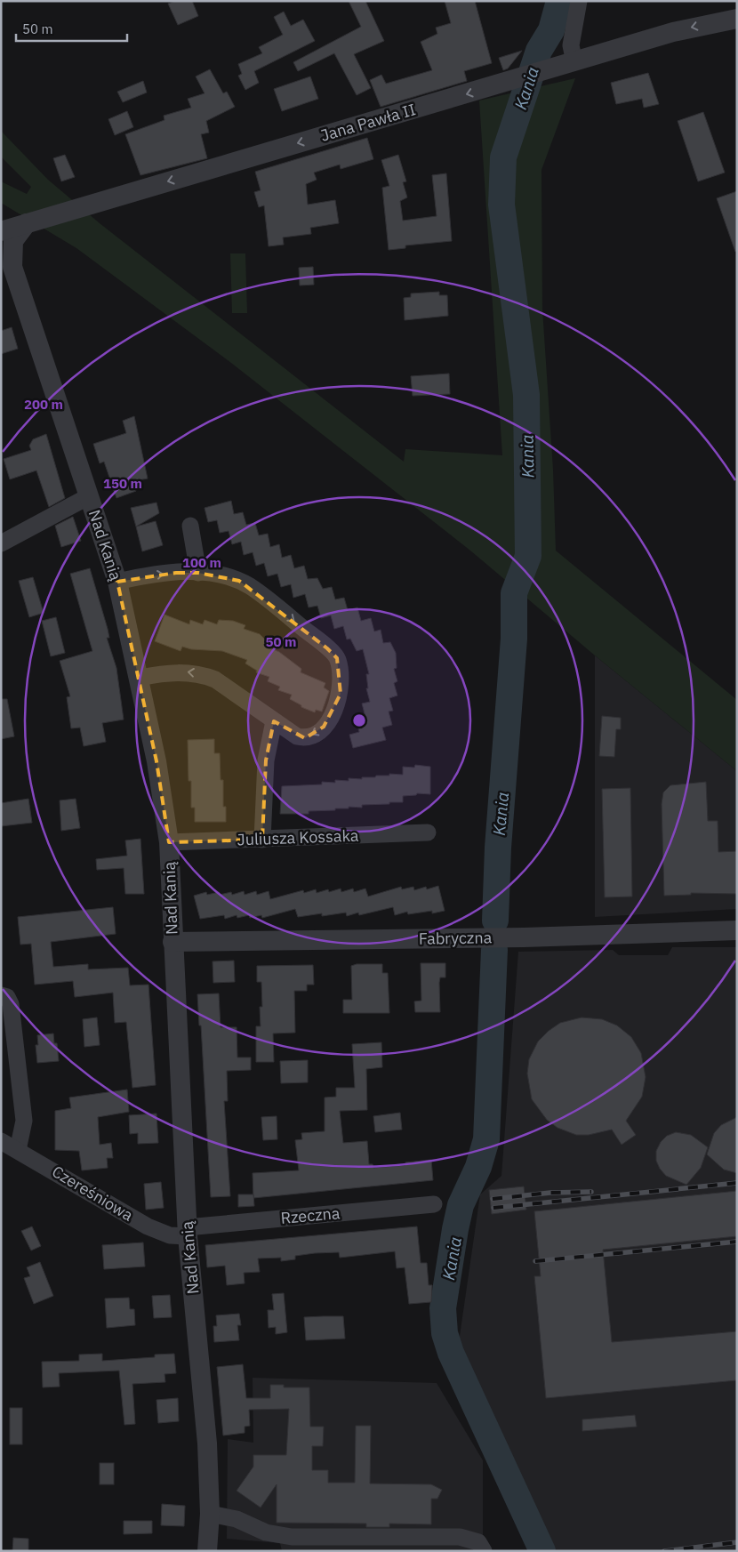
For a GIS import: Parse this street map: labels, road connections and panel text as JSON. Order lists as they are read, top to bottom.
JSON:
{
  "streets": {
    "street": [
      "Jana Pawła II",
      "Nad Kanią",
      "Juliusza Kossaka",
      "Fabryczna",
      "Czereśniowa",
      "Rzeczna"
    ]
  },
  "crossings": [
    ["Jana Pawła II", "Nad Kanią"],
    ["Nad Kanią", "Juliusza Kossaka"],
    ["Nad Kanią", "Fabryczna"],
    ["Nad Kanią", "Czereśniowa"],
    ["Nad Kanią", "Rzeczna"],
    ["Czereśniowa", "Rzeczna"]
  ],
  "one_way": ["Jana Pawła II"],
  "water": ["Kania"],
  "scale_bar": "50 m",
  "rings": [
    "200 m",
    "150 m",
    "100 m",
    "50 m"
  ]
}
